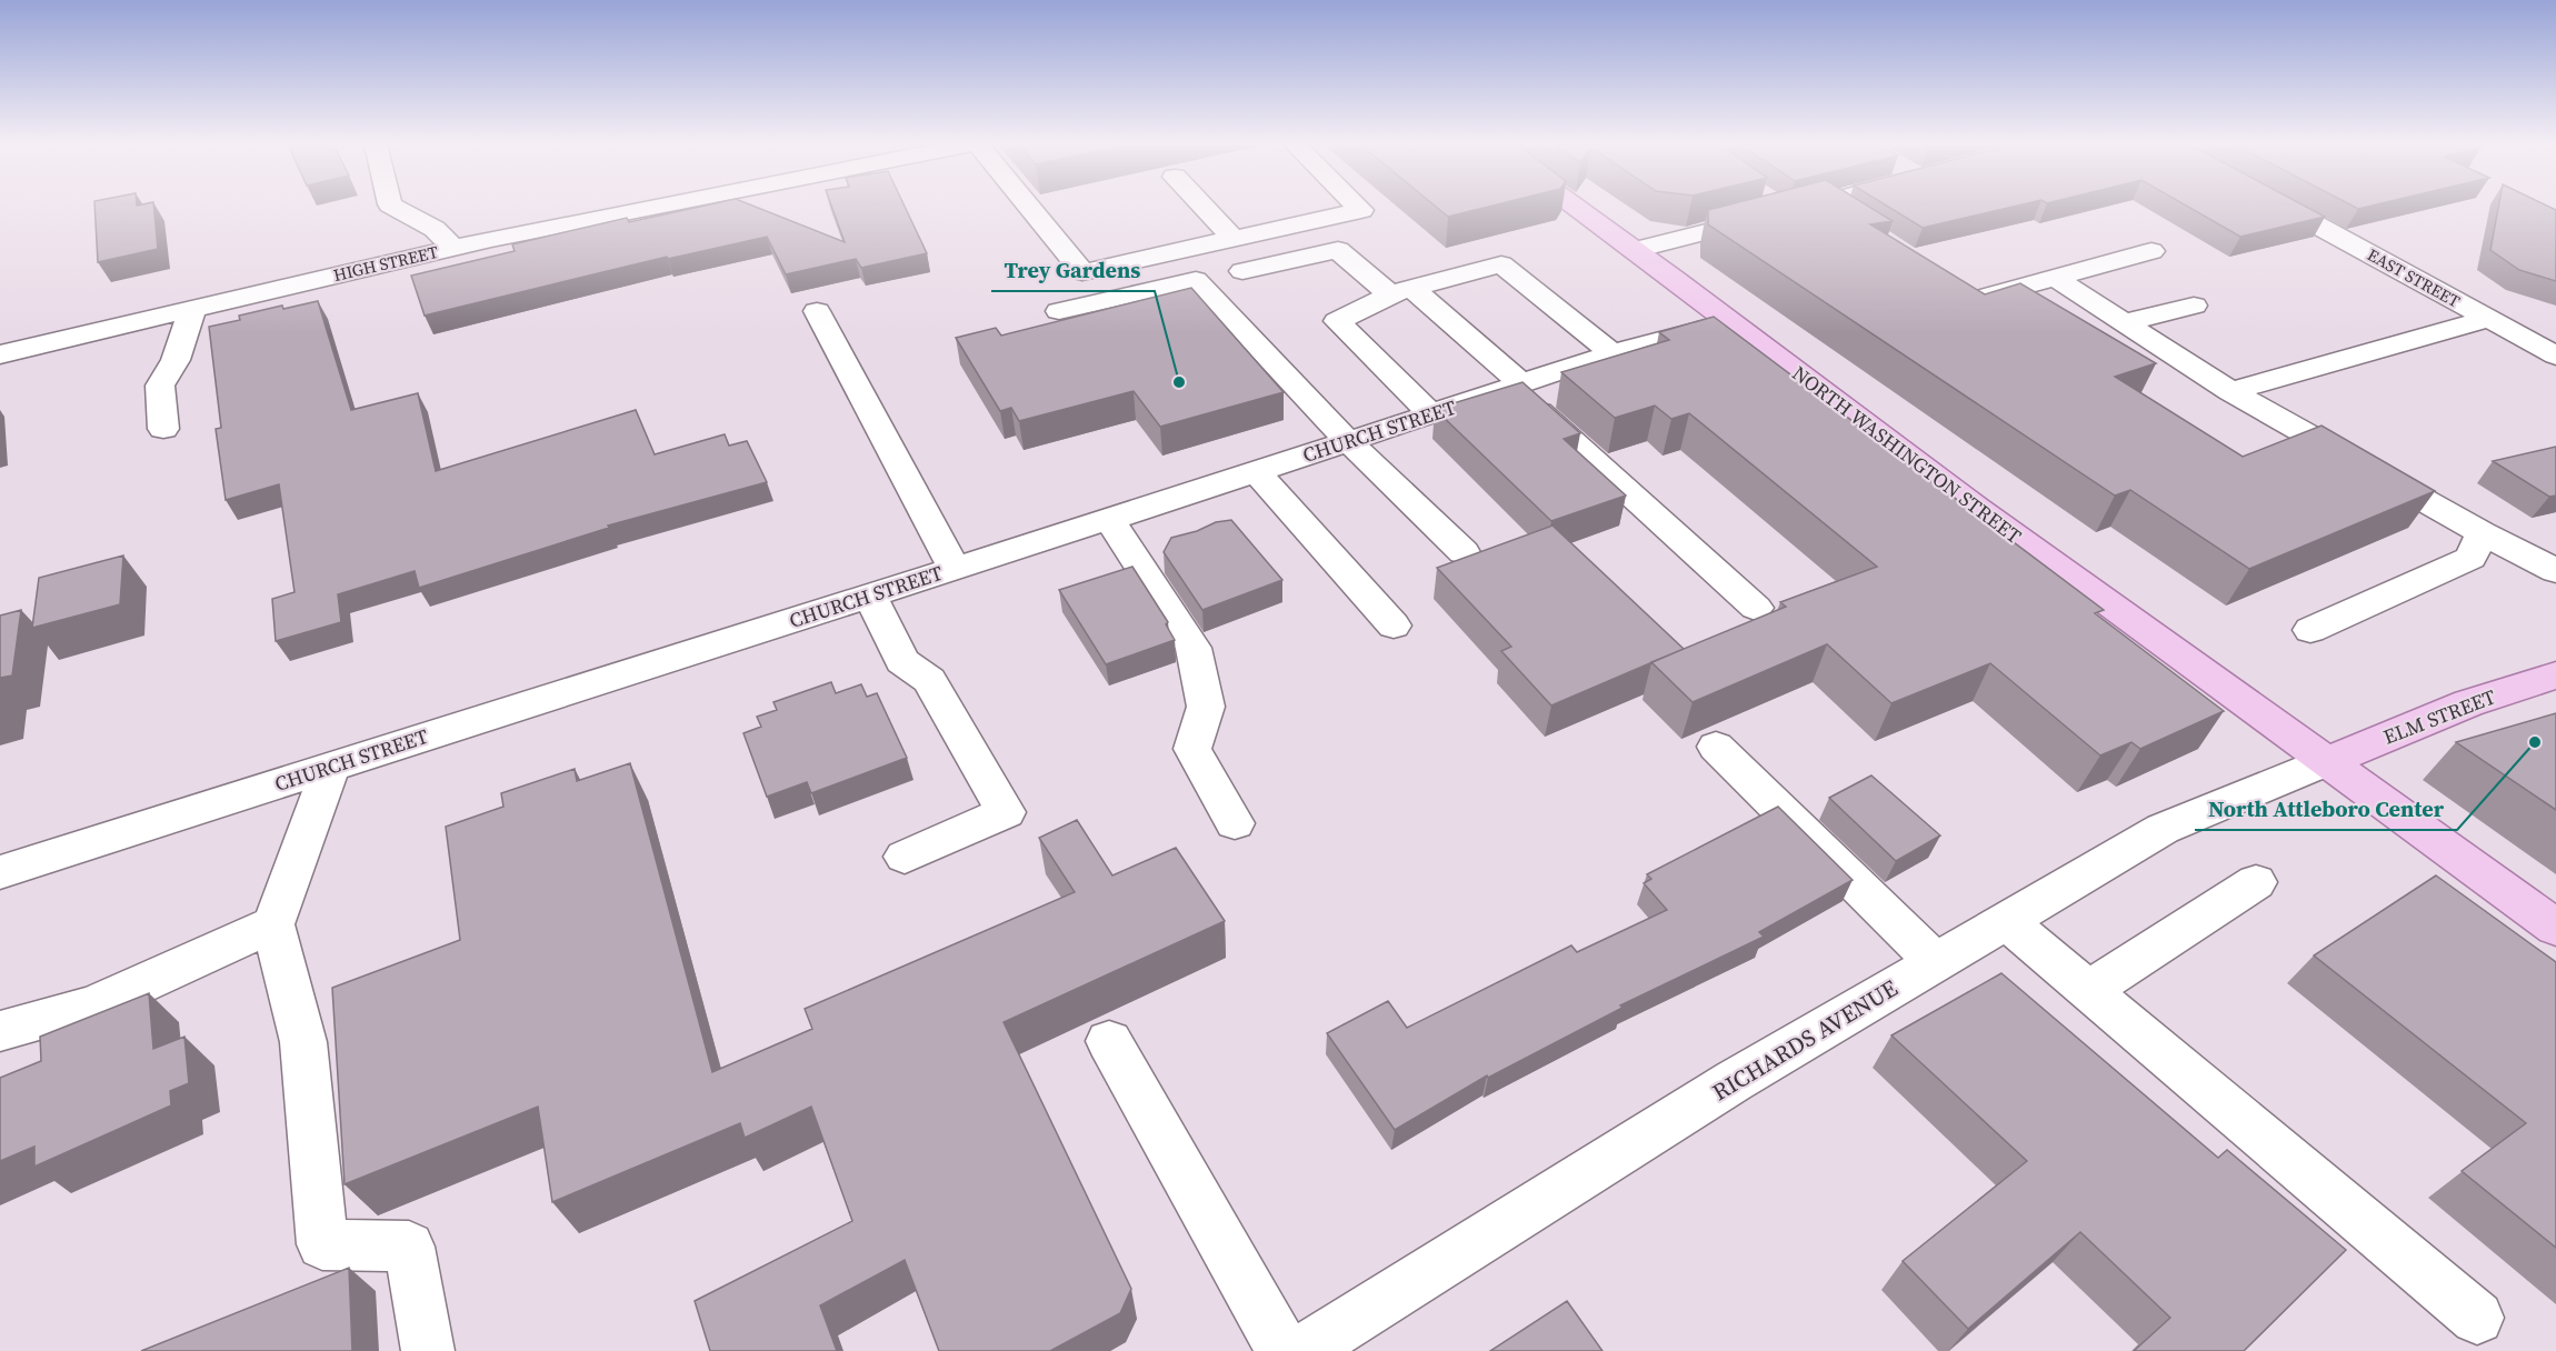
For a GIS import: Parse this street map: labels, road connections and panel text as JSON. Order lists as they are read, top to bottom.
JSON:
{
  "streets": {
    "main road": ["NORTH WASHINGTON STREET", "ELM STREET"],
    "street": [
      "HIGH STREET",
      "EAST STREET",
      "CHURCH STREET",
      "RICHARDS AVENUE"
    ]
  },
  "crossings": [
    ["CHURCH STREET", "NORTH WASHINGTON STREET"],
    ["NORTH WASHINGTON STREET", "ELM STREET"],
    ["NORTH WASHINGTON STREET", "RICHARDS AVENUE"],
    ["ELM STREET", "RICHARDS AVENUE"]
  ],
  "places": ["Trey Gardens", "North Attleboro Center"]
}
